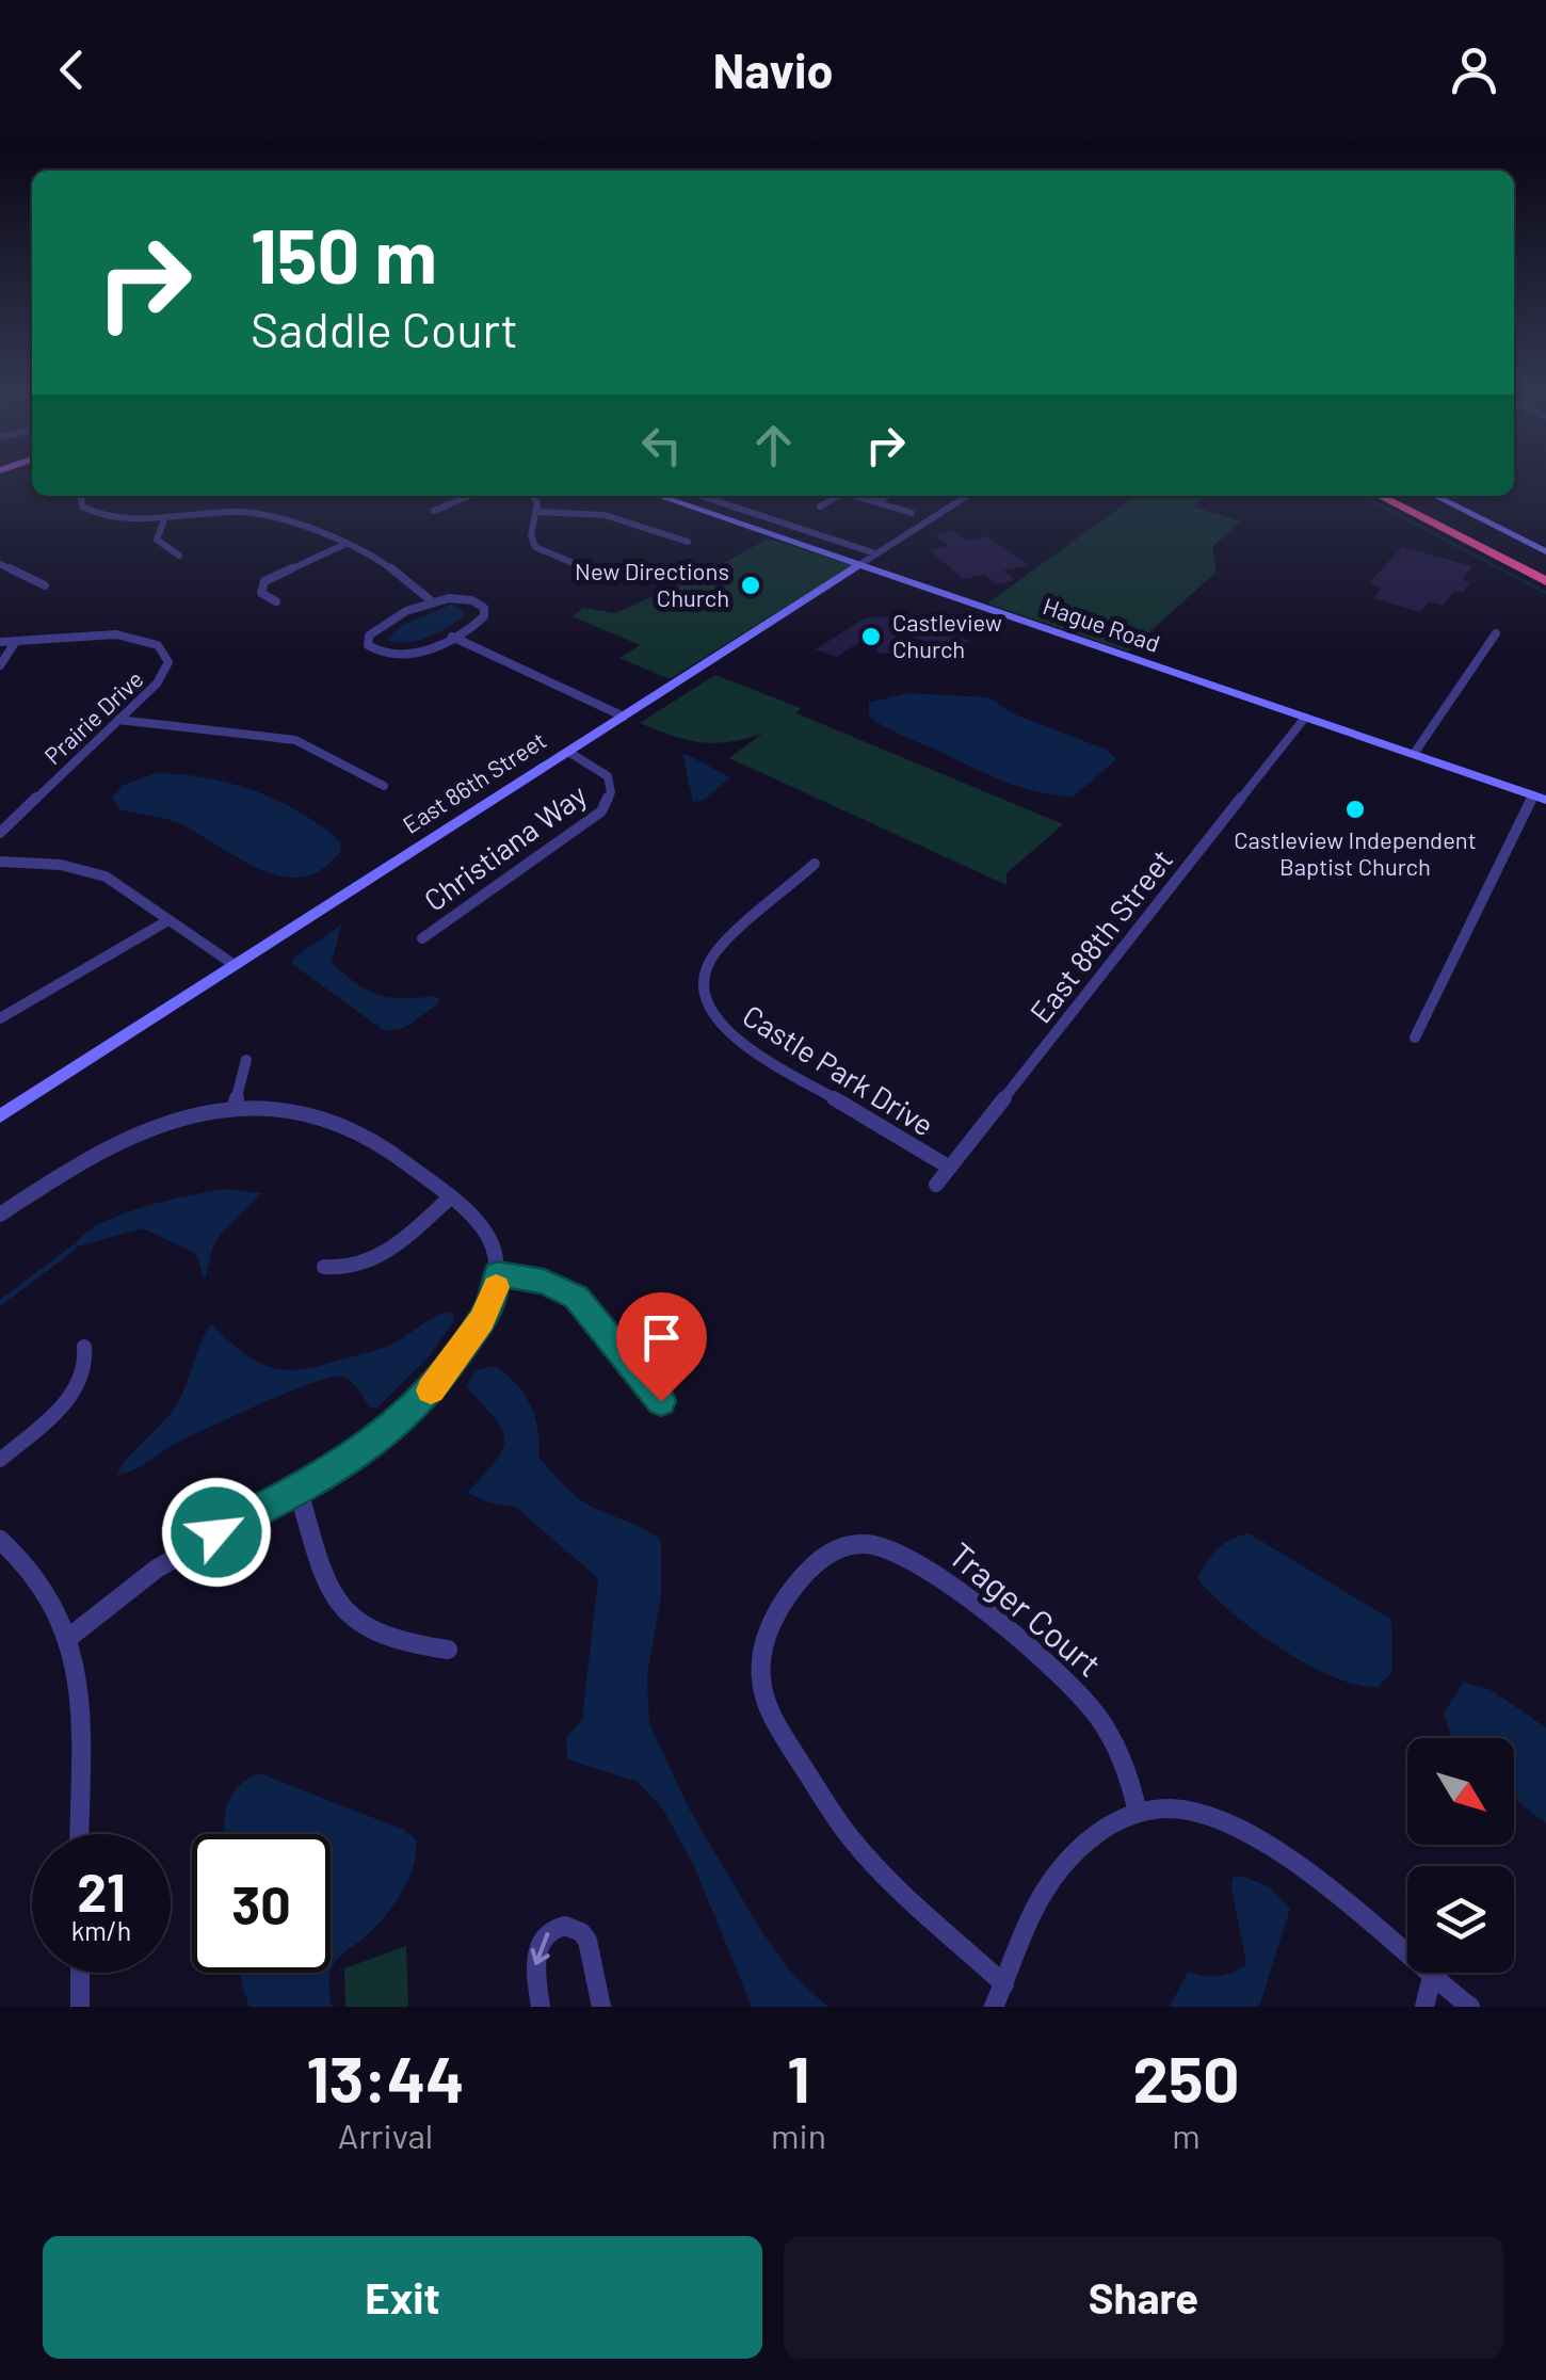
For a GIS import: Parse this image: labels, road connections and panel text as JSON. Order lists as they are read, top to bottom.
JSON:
{
  "streets": {
    "street": [
      "Hague Road",
      "Prairie Drive",
      "East 86th Street",
      "Christiana Way",
      "East 88th Street",
      "Castle Park Drive",
      "Trager Court"
    ]
  },
  "crossings": [
    ["Hague Road", "East 86th Street"],
    ["Hague Road", "East 88th Street"],
    ["East 86th Street", "Christiana Way"],
    ["East 88th Street", "Castle Park Drive"]
  ],
  "places": ["New Directions Church", "Castleview Church", "Castleview Independent Baptist Church"],
  "north": "bottom right",
  "page": {
    "header": "Navio",
    "turn": ["150 m", "Saddle Court"],
    "speed": "21 km/h",
    "limit": "30",
    "eta": [
      "13:44",
      "Arrival",
      "1",
      "min",
      "250",
      "m"
    ],
    "buttons": ["Exit", "Share"]
  }
}
